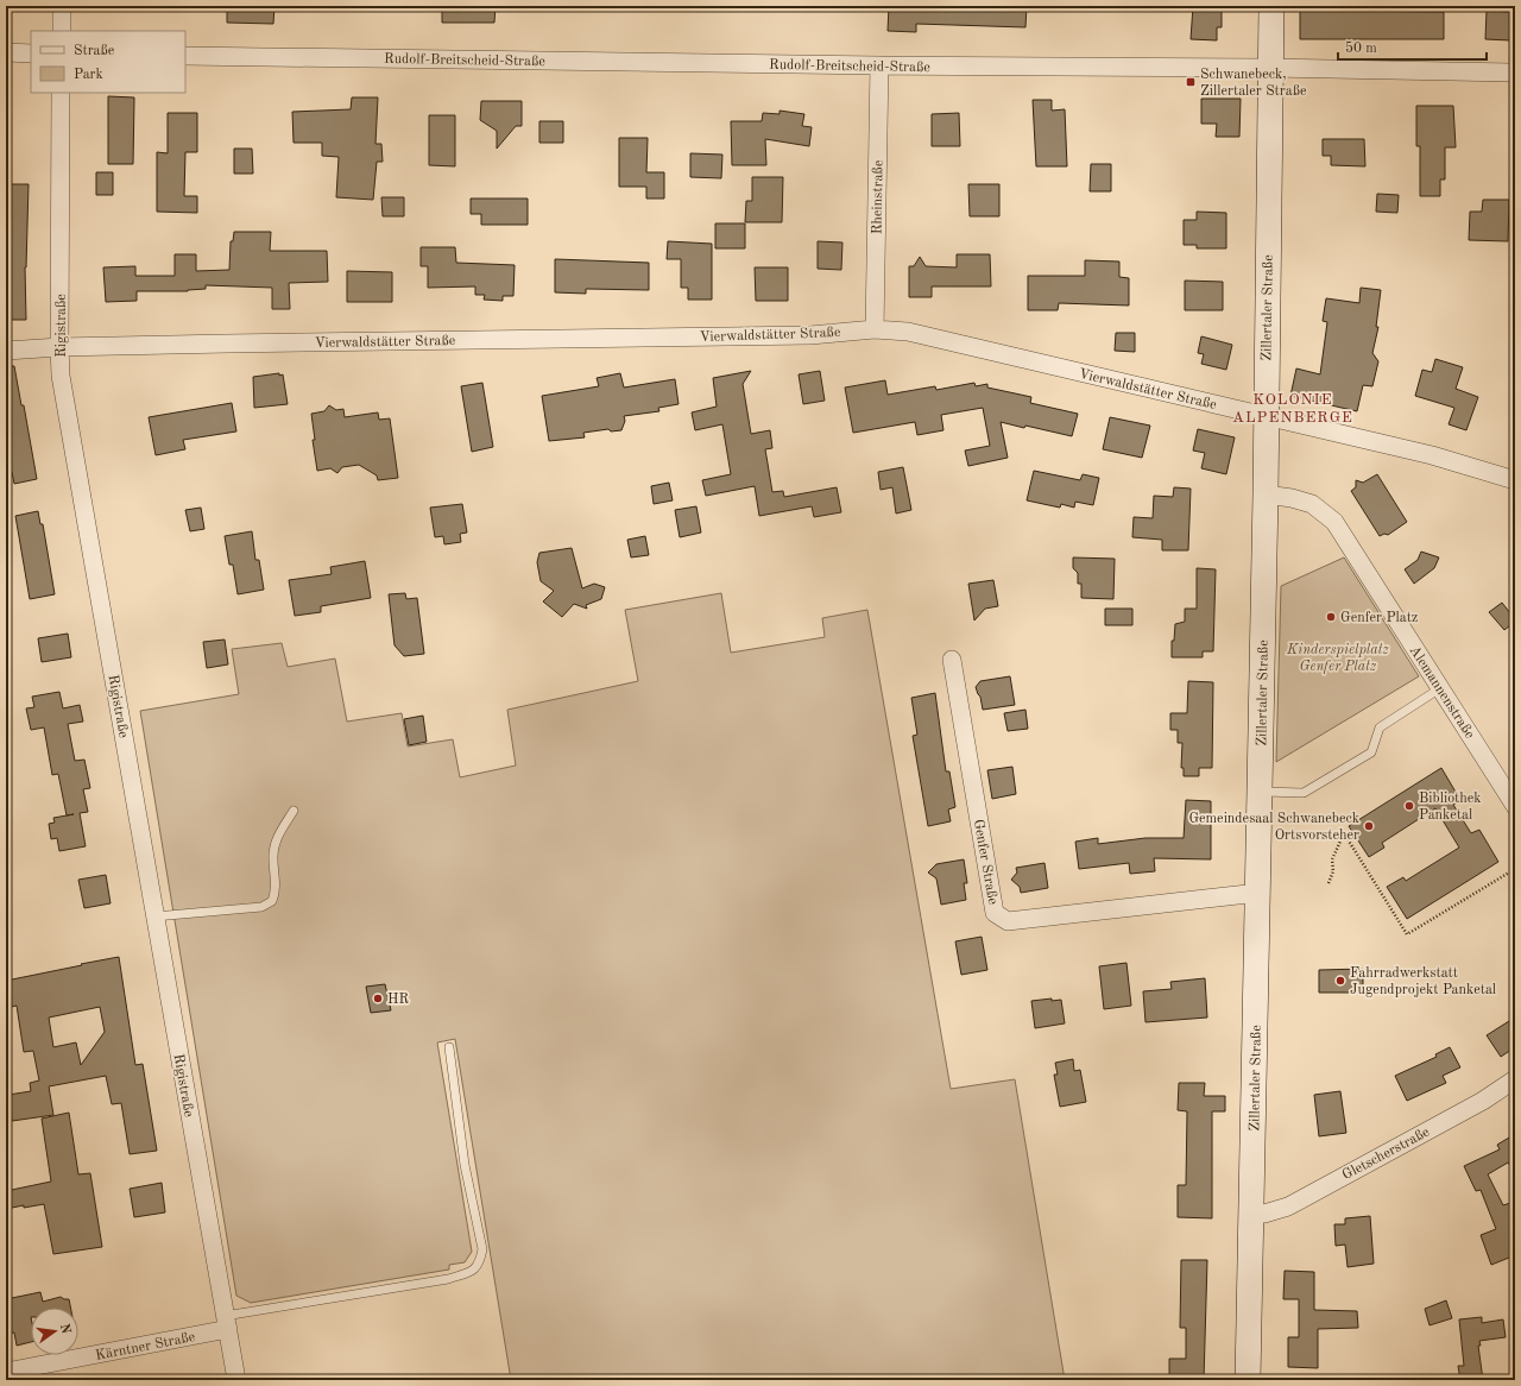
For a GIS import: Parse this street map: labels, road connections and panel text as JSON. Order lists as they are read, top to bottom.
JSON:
{
  "streets": {
    "street": [
      "Rudolf-Breitscheid-Straße",
      "Rheinstraße",
      "Zillertaler Straße",
      "Rigistraße",
      "Vierwaldstätter Straße",
      "Alemannenstraße",
      "Genfer Straße",
      "Gletscherstraße",
      "Kärntner Straße"
    ]
  },
  "crossings": [
    ["Rudolf-Breitscheid-Straße", "Rheinstraße"],
    ["Rudolf-Breitscheid-Straße", "Zillertaler Straße"],
    ["Rheinstraße", "Vierwaldstätter Straße"],
    ["Zillertaler Straße", "Vierwaldstätter Straße"],
    ["Zillertaler Straße", "Alemannenstraße"],
    ["Zillertaler Straße", "Genfer Straße"],
    ["Zillertaler Straße", "Gletscherstraße"],
    ["Rigistraße", "Vierwaldstätter Straße"],
    ["Rigistraße", "Kärntner Straße"]
  ],
  "districts": ["KOLONIE ALPENBERGE"],
  "parks": ["Kinderspielplatz Genfer Platz"],
  "places": {
    "transit": ["Schwanebeck, Zillertaler Straße"],
    "other": [
      "Genfer Platz",
      "Bibliothek Panketal",
      "Gemeindesaal Schwanebeck Ortsvorsteher",
      "Fahrradwerkstatt Jugendprojekt Panketal",
      "HR"
    ]
  },
  "legend": ["Straße", "Park"],
  "scale_bar": "50 m",
  "north": "right"
}
